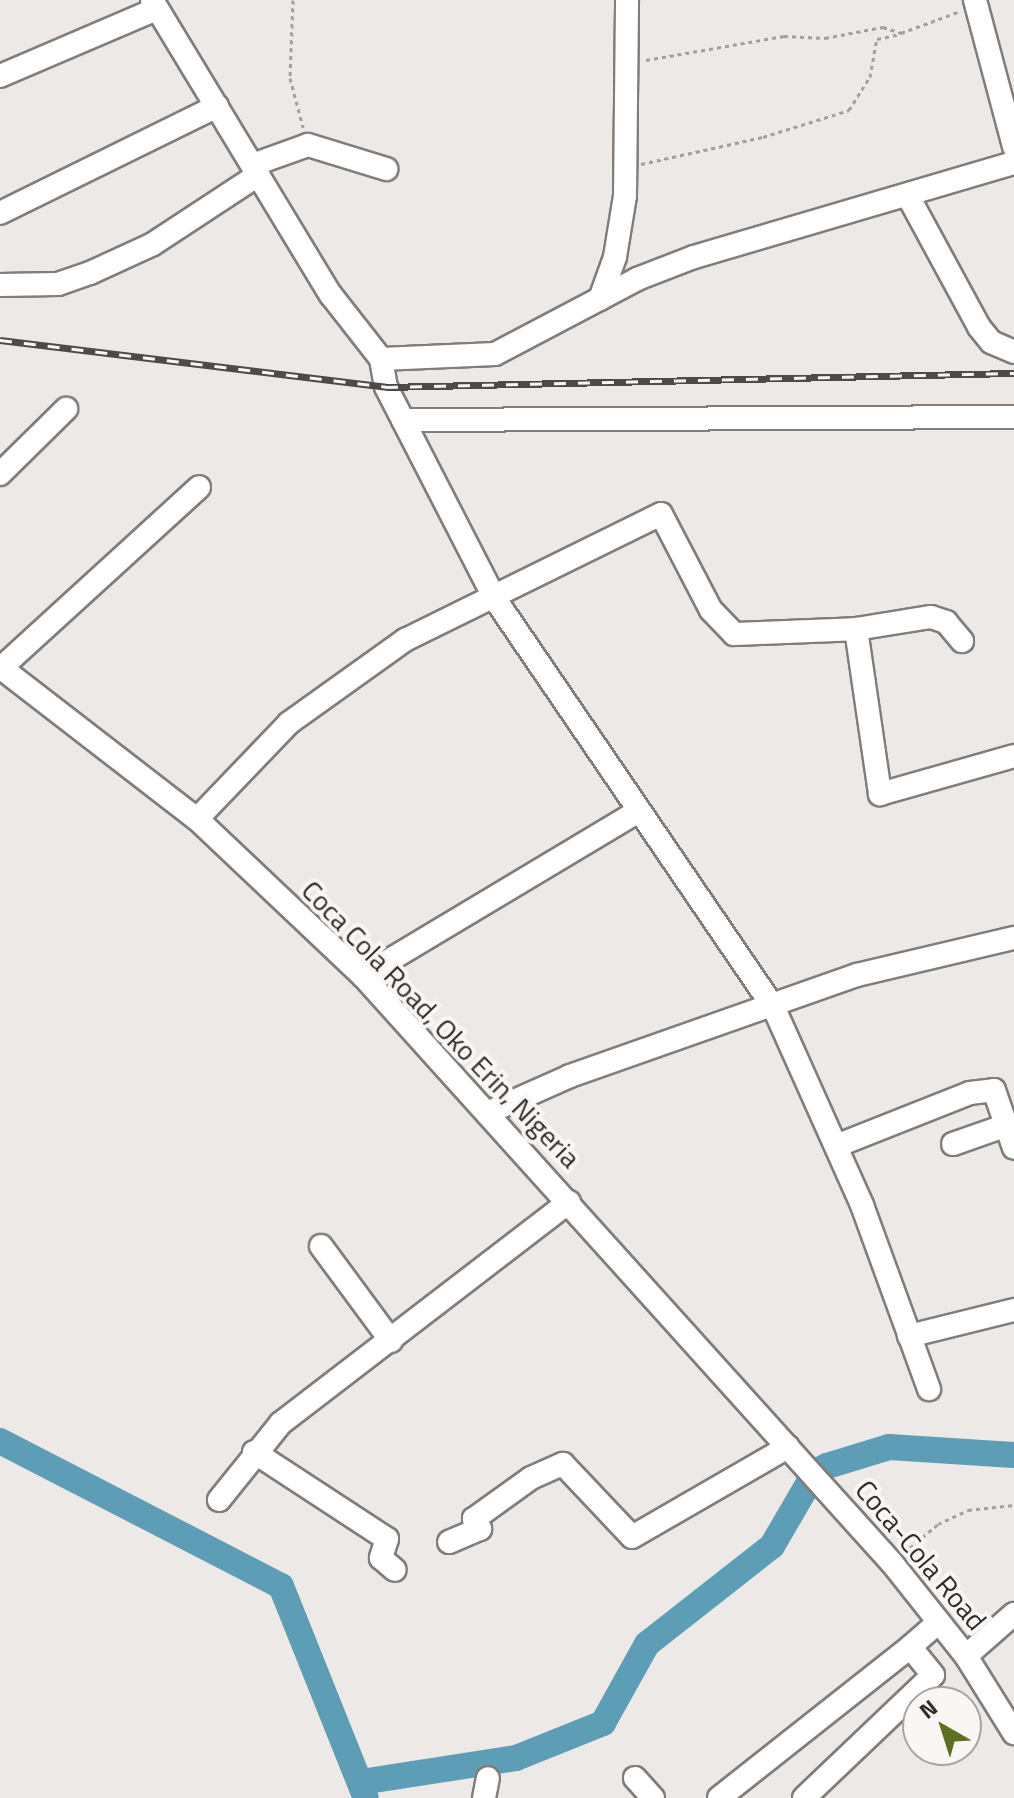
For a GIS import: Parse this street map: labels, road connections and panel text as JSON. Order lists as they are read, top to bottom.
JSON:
{
  "streets": {
    "street": ["Coca Cola Road, Oko Erin, Nigeria", "Coca-Cola Road"]
  },
  "crossings": [
    ["Coca Cola Road, Oko Erin, Nigeria", "Coca-Cola Road"]
  ],
  "north": "top left"
}
